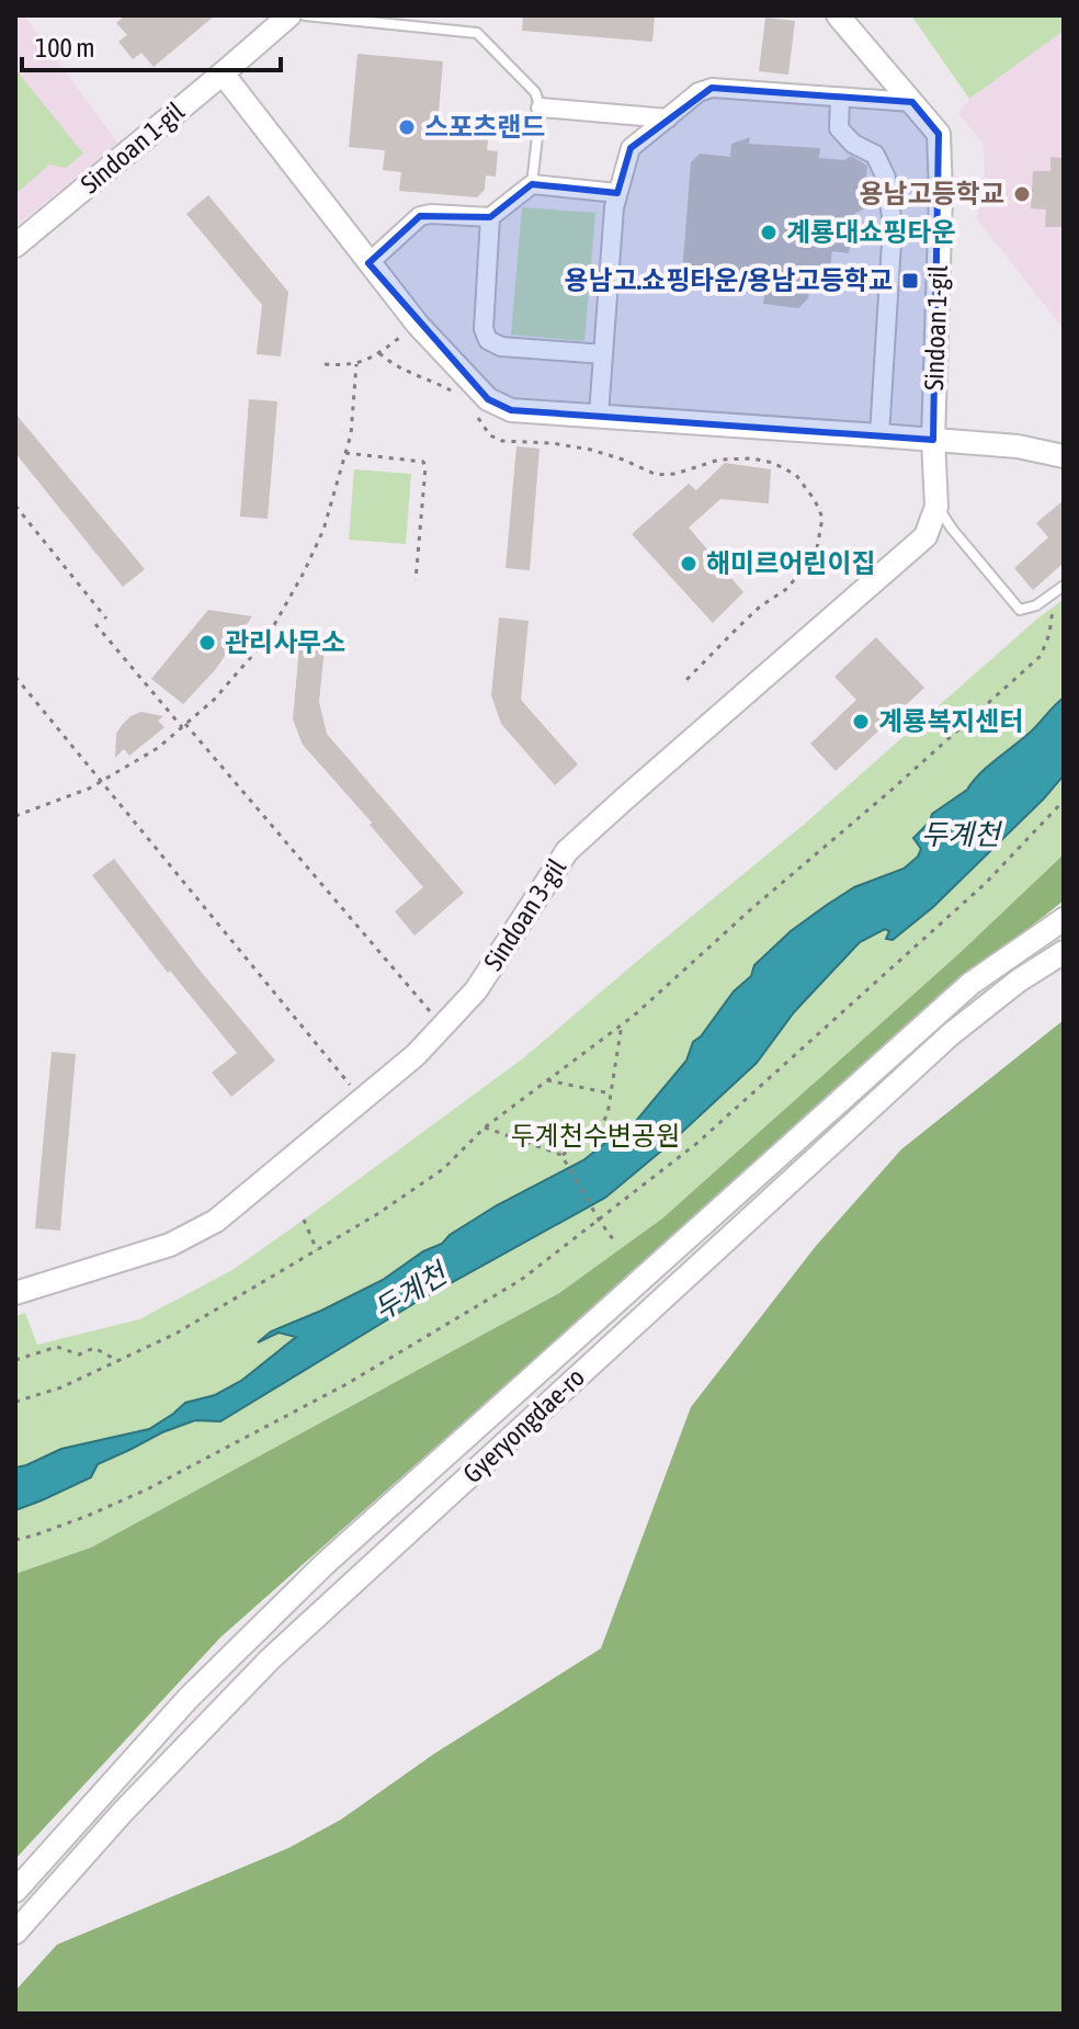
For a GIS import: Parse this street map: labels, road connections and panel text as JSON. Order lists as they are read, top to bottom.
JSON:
{
  "streets": {
    "street": ["Sindoan 1-gil", "Sindoan 3-gil", "Gyeryongdae-ro"]
  },
  "water": ["두계천"],
  "parks": ["두계천수변공원"],
  "places": {
    "other": [
      "스포츠랜드",
      "용남고등학교",
      "계룡대쇼핑타운",
      "해미르어린이집",
      "관리사무소",
      "계룡복지센터"
    ],
    "transit": ["용남고.쇼핑타운/용남고등학교"]
  },
  "scale_bar": "100 m"
}
